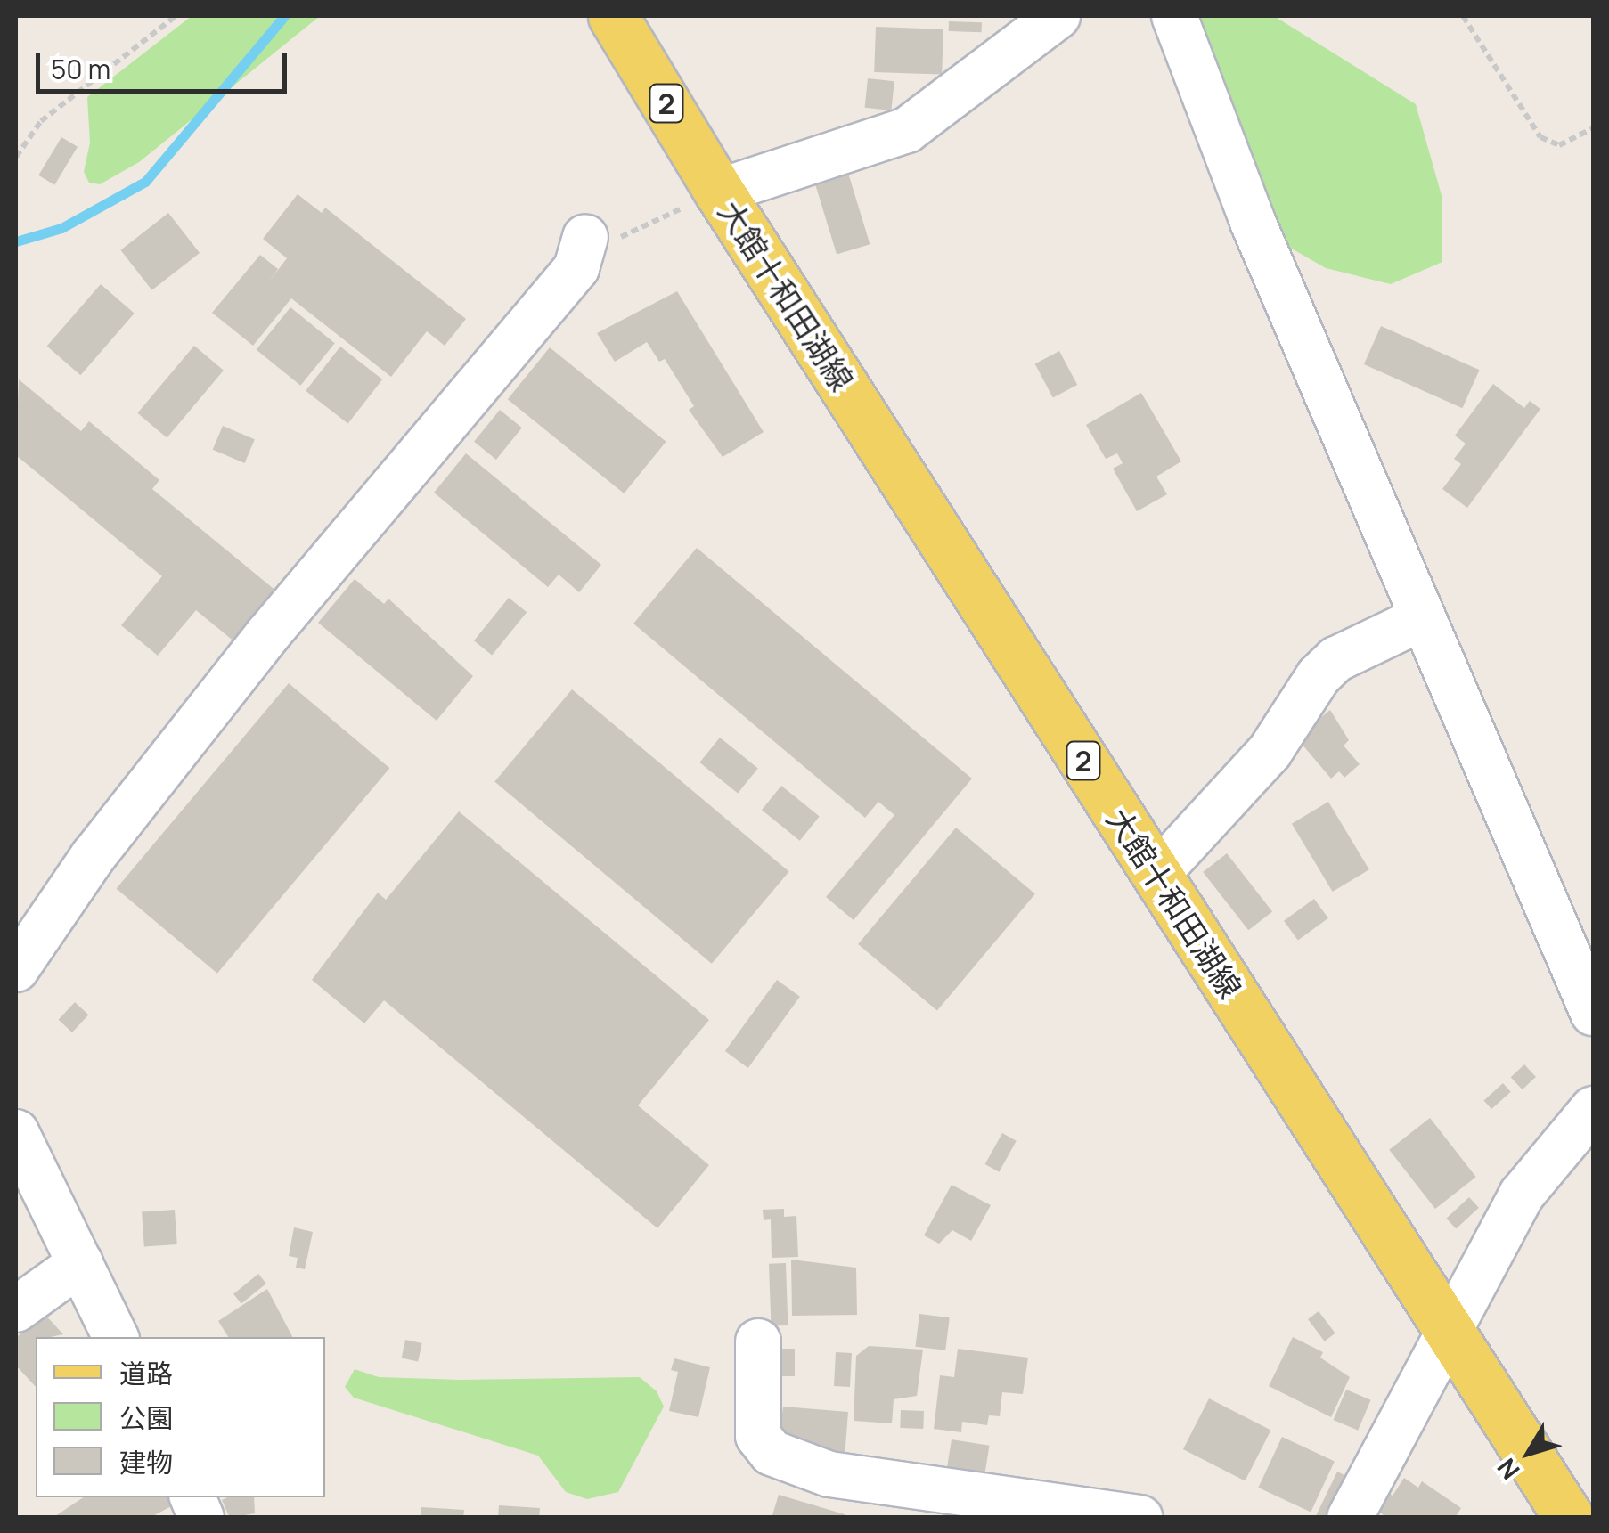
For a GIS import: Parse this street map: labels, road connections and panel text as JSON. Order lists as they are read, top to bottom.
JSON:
{
  "streets": {
    "main road": ["2", "大館十和田湖線"]
  },
  "legend": ["道路", "公園", "建物"],
  "scale_bar": "50 m",
  "north": "bottom left"
}
